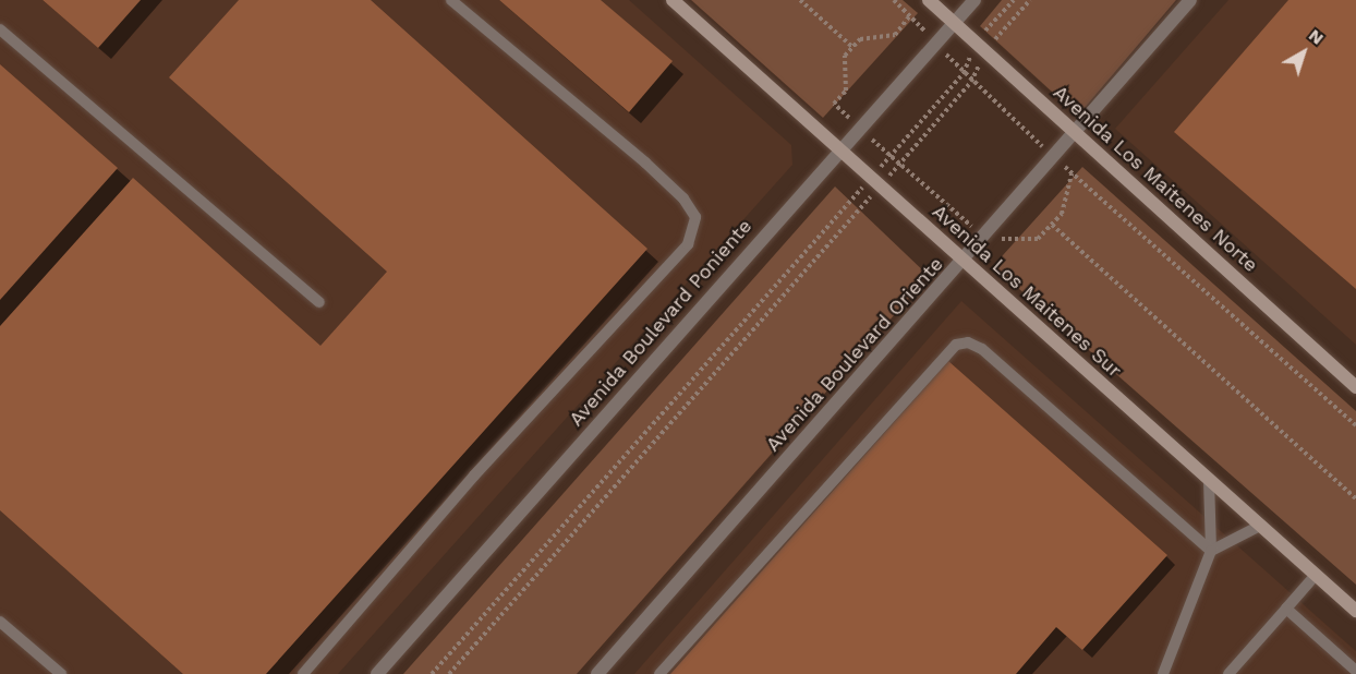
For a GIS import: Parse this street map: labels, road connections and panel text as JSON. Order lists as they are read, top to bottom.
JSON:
{
  "streets": {
    "street": [
      "Avenida Los Maitenes Norte",
      "Avenida Los Maitenes Sur",
      "Avenida Boulevard Poniente",
      "Avenida Boulevard Oriente"
    ]
  },
  "crossings": [
    ["Avenida Los Maitenes Norte", "Avenida Boulevard Poniente"],
    ["Avenida Los Maitenes Norte", "Avenida Boulevard Oriente"],
    ["Avenida Los Maitenes Sur", "Avenida Boulevard Poniente"],
    ["Avenida Los Maitenes Sur", "Avenida Boulevard Oriente"]
  ],
  "north": "top right"
}
